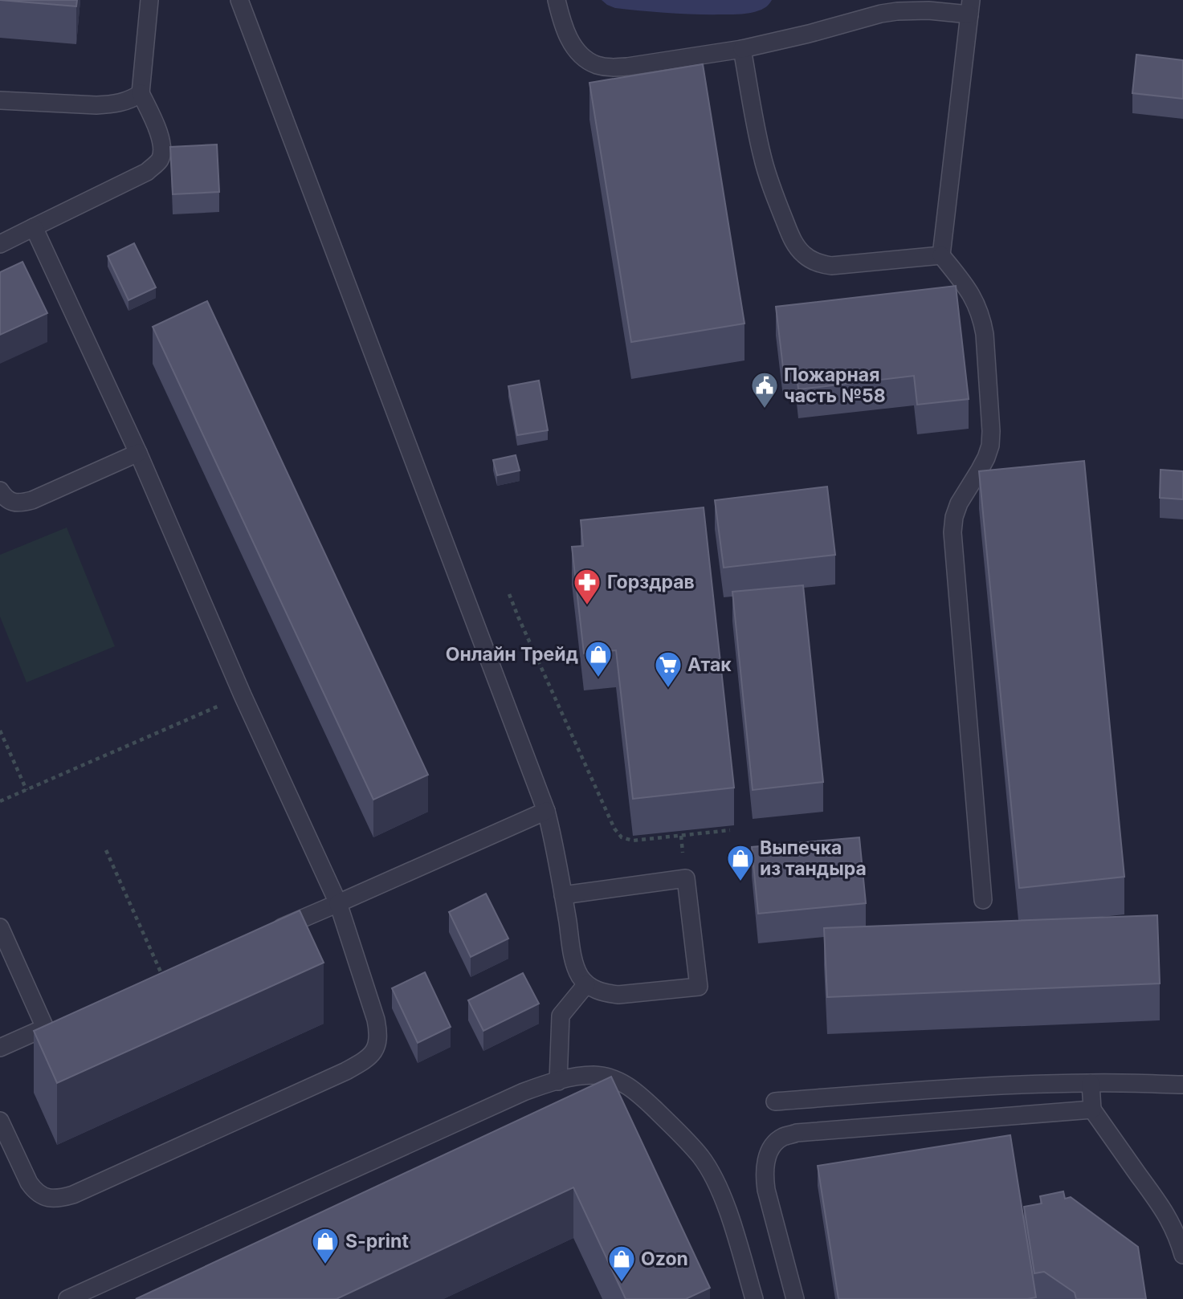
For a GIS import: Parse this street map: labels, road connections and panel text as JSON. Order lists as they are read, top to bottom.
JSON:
{
  "places": {
    "public building": ["Пожарная часть №58"],
    "pharmacy": ["Горздрав"],
    "shop": [
      "Онлайн Трейд",
      "Выпечка из тандыра",
      "S-print",
      "Ozon"
    ],
    "supermarket": ["Атак"]
  }
}
